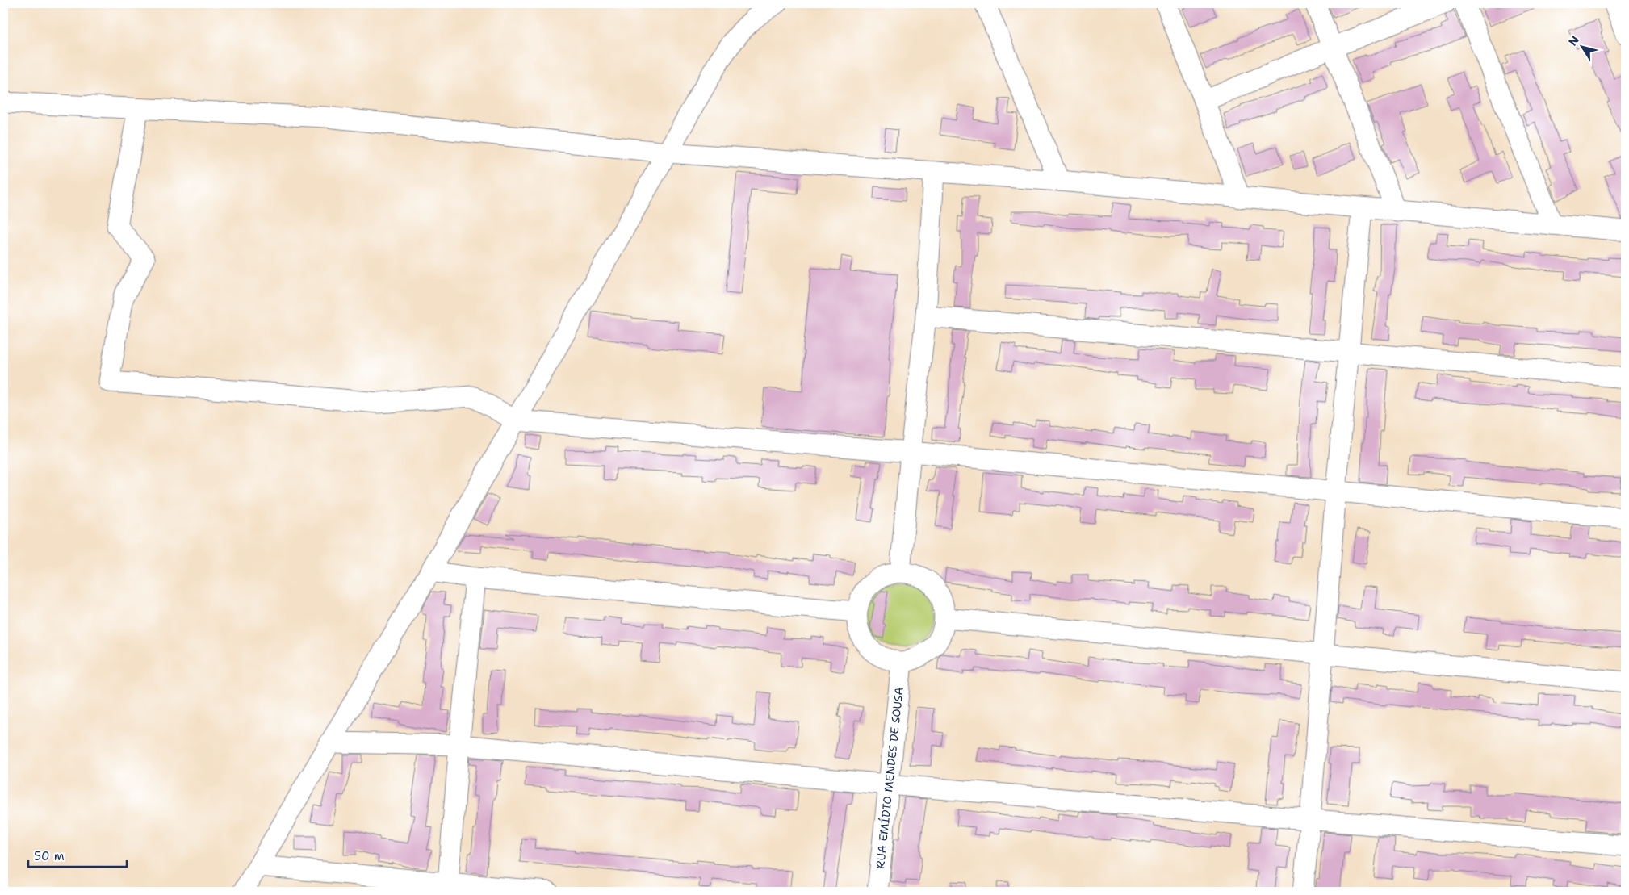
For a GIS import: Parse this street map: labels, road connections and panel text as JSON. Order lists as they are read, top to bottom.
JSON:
{
  "streets": {
    "street": ["RUA EMÍDIO MENDES DE SOUSA"]
  },
  "scale_bar": "50 m",
  "north": "top left"
}
